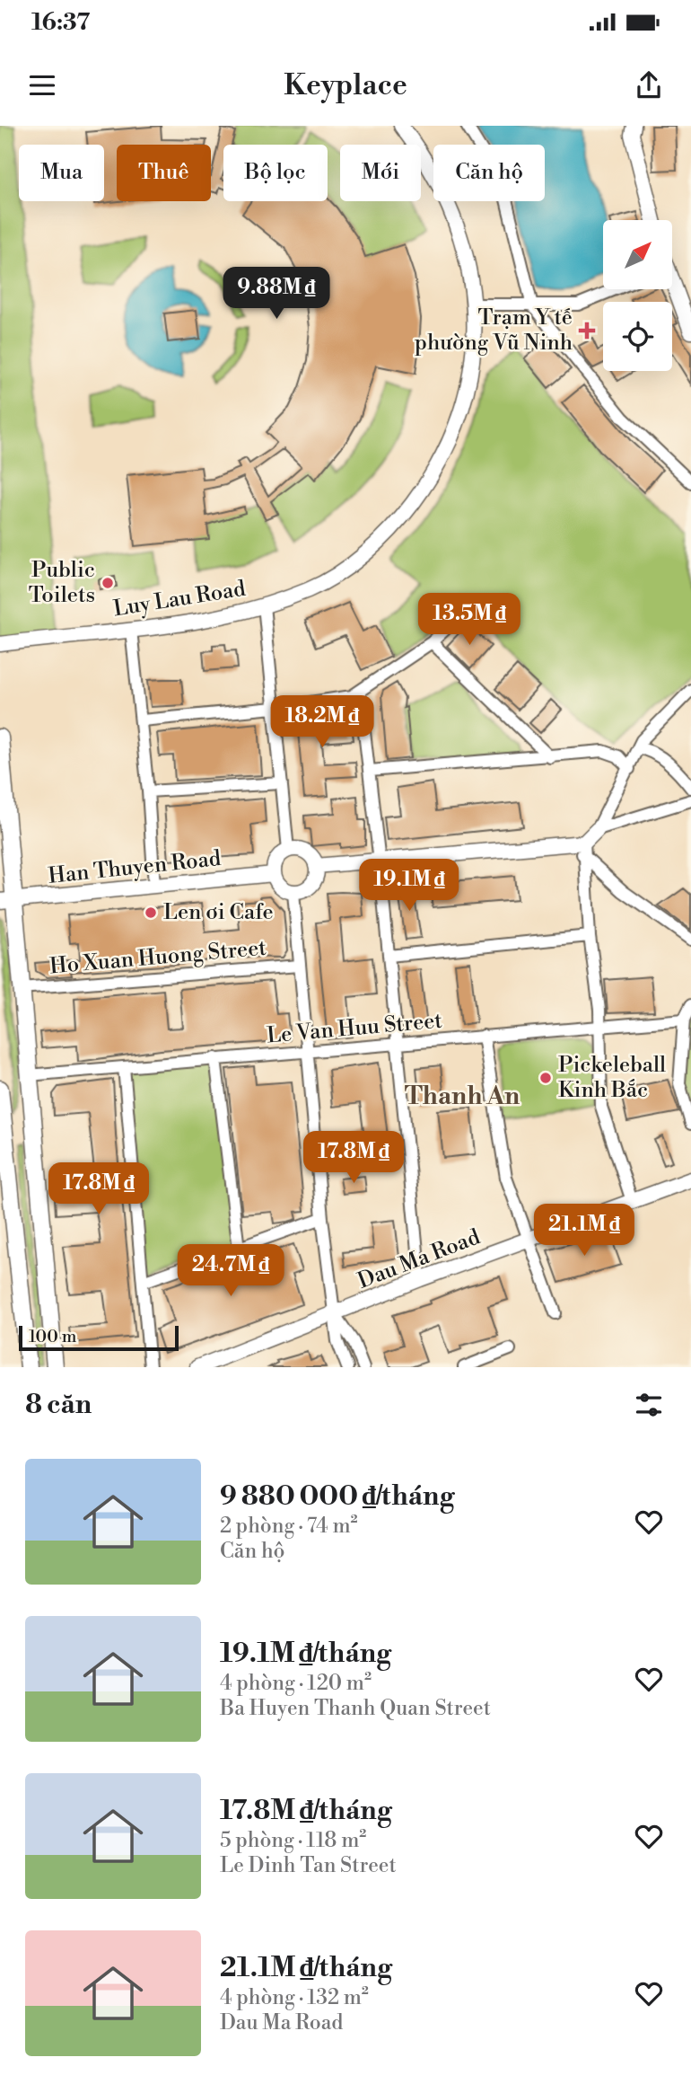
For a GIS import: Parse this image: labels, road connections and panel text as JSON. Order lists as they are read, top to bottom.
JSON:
{
  "streets": {
    "street": [
      "Luy Lau Road",
      "Han Thuyen Road",
      "Ho Xuan Huong Street",
      "Le Van Huu Street",
      "Dau Ma Road"
    ]
  },
  "districts": ["Thanh An"],
  "places": {
    "health": ["Trạm Y tế phường Vũ Ninh"],
    "other": ["Public Toilets", "Len ơi Cafe", "Pickeleball Kinh Bắc"]
  },
  "scale_bar": "100 m",
  "north": "top right",
  "page": {
    "status": "16:37",
    "header": "Keyplace",
    "chip": [
      "Mua",
      "Thuê",
      "Bộ lọc",
      "Mới",
      "Căn hộ"
    ],
    "price": [
      "9.88M ₫",
      "13.5M ₫",
      "18.2M ₫",
      "19.1M ₫",
      "17.8M ₫",
      "17.8M ₫",
      "21.1M ₫",
      "24.7M ₫"
    ],
    "scale": "100 m",
    "heading": "8 căn",
    "list": [
      {
        "name": "9 880 000 ₫/tháng",
        "note": "2 phòng · 74 m² · Căn hộ"
      },
      {
        "name": "19.1M ₫/tháng",
        "note": "4 phòng · 120 m² · Ba Huyen Thanh Quan Street"
      },
      {
        "name": "17.8M ₫/tháng",
        "note": "5 phòng · 118 m² · Le Dinh Tan Street"
      },
      {
        "name": "21.1M ₫/tháng",
        "note": "4 phòng · 132 m² · Dau Ma Road"
      }
    ]
  }
}
